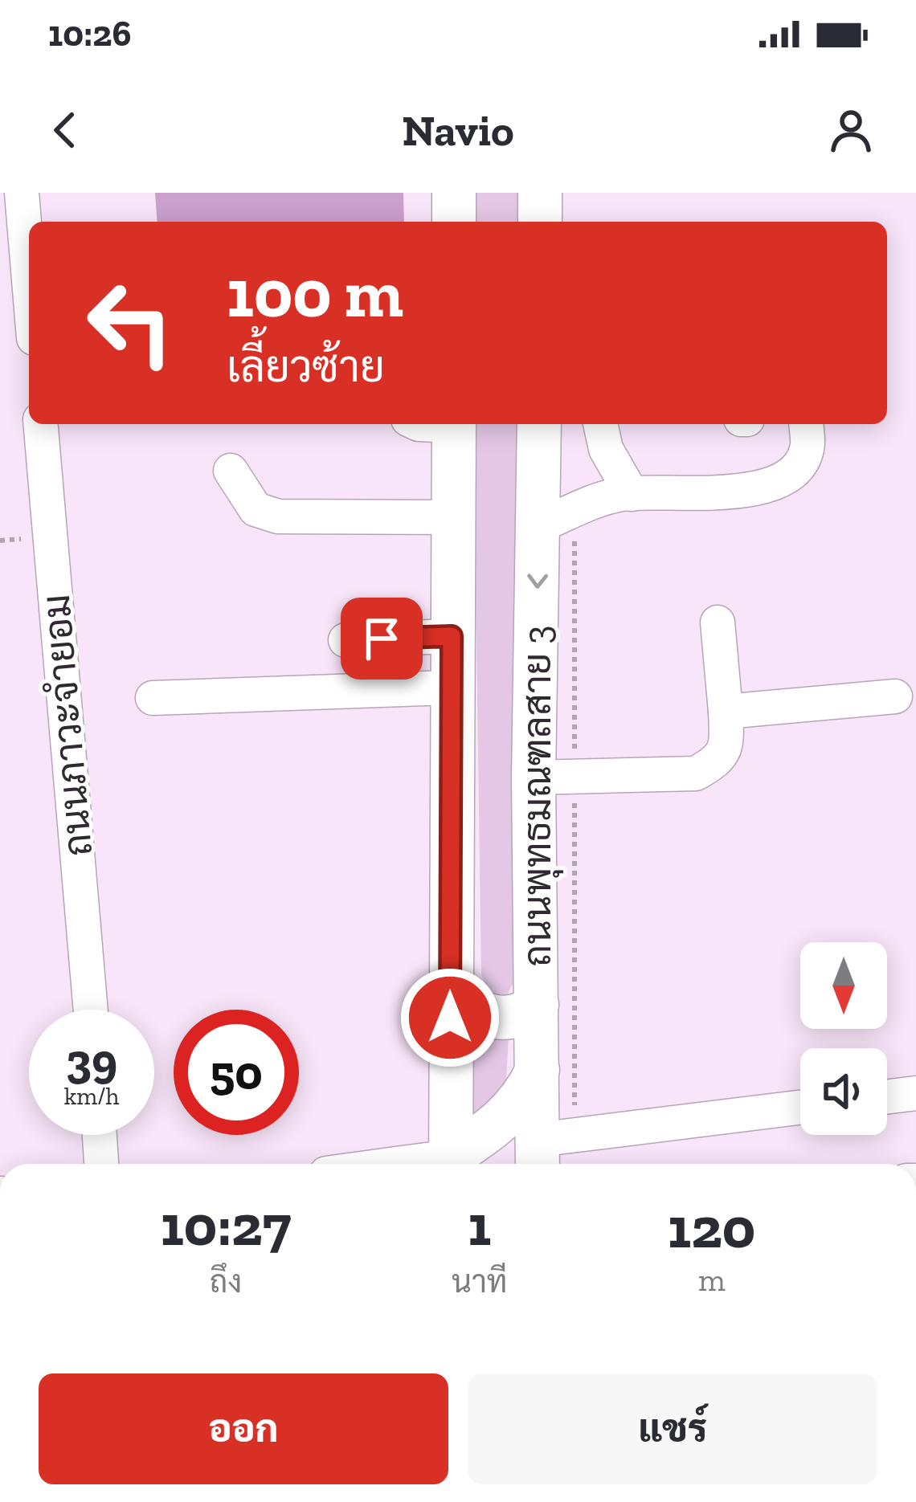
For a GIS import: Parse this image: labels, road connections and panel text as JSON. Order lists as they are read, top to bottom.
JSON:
{
  "streets": {
    "main road": ["ถนนพุทธมณฑลสาย 3"],
    "street": ["ถนนภาวะจำยอม"]
  },
  "north": "bottom",
  "page": {
    "status": "10:26",
    "header": "Navio",
    "turn": ["100 m", "เลี้ยวซ้าย"],
    "speed": "39 km/h",
    "limit": "50",
    "eta": [
      "10:27",
      "ถึง",
      "1",
      "นาที",
      "120",
      "m"
    ],
    "buttons": ["ออก", "แชร์"]
  }
}
